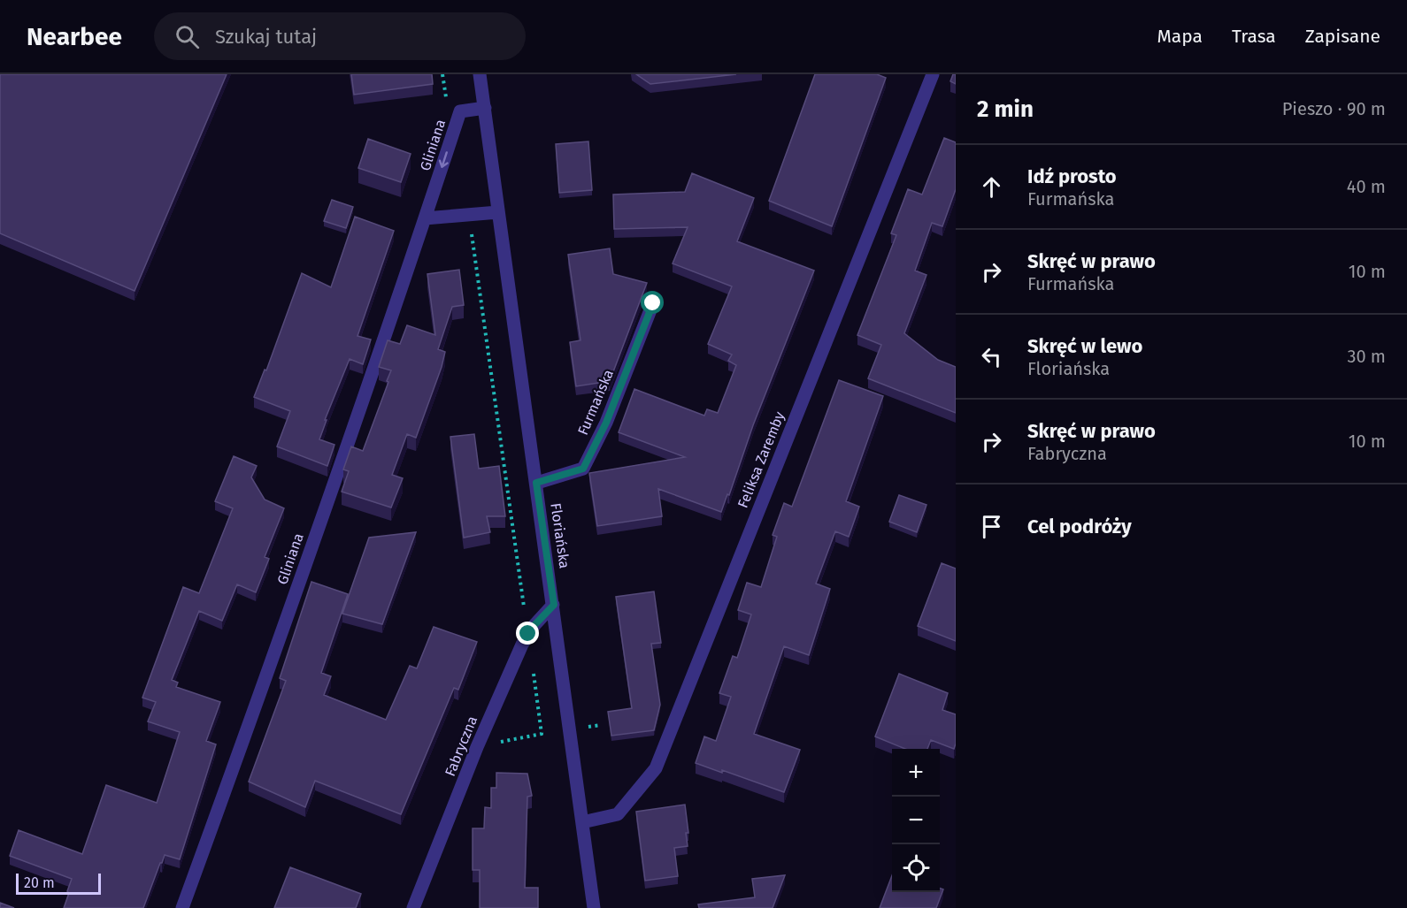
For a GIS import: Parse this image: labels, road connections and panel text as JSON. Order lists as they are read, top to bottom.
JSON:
{
  "streets": {
    "street": [
      "Gliniana",
      "Furmańska",
      "Feliksa Zaremby",
      "Floriańska",
      "Fabryczna"
    ]
  },
  "crossings": [
    ["Gliniana", "Floriańska"],
    ["Furmańska", "Floriańska"],
    ["Feliksa Zaremby", "Floriańska"],
    ["Floriańska", "Fabryczna"]
  ],
  "scale_bar": "20 m",
  "page": {
    "header": "Nearbee",
    "search": "Szukaj tutaj",
    "nav": ["Mapa", "Trasa", "Zapisane"],
    "heading": ["2 min", "Pieszo · 90 m"],
    "list": [
      ["Idź prosto", "Furmańska", "40 m"],
      ["Skręć w prawo", "Furmańska", "10 m"],
      ["Skręć w lewo", "Floriańska", "30 m"],
      ["Skręć w prawo", "Fabryczna", "10 m"],
      "Cel podróży"
    ],
    "map_buttons": ["+", "−"],
    "scale": "20 m"
  }
}
